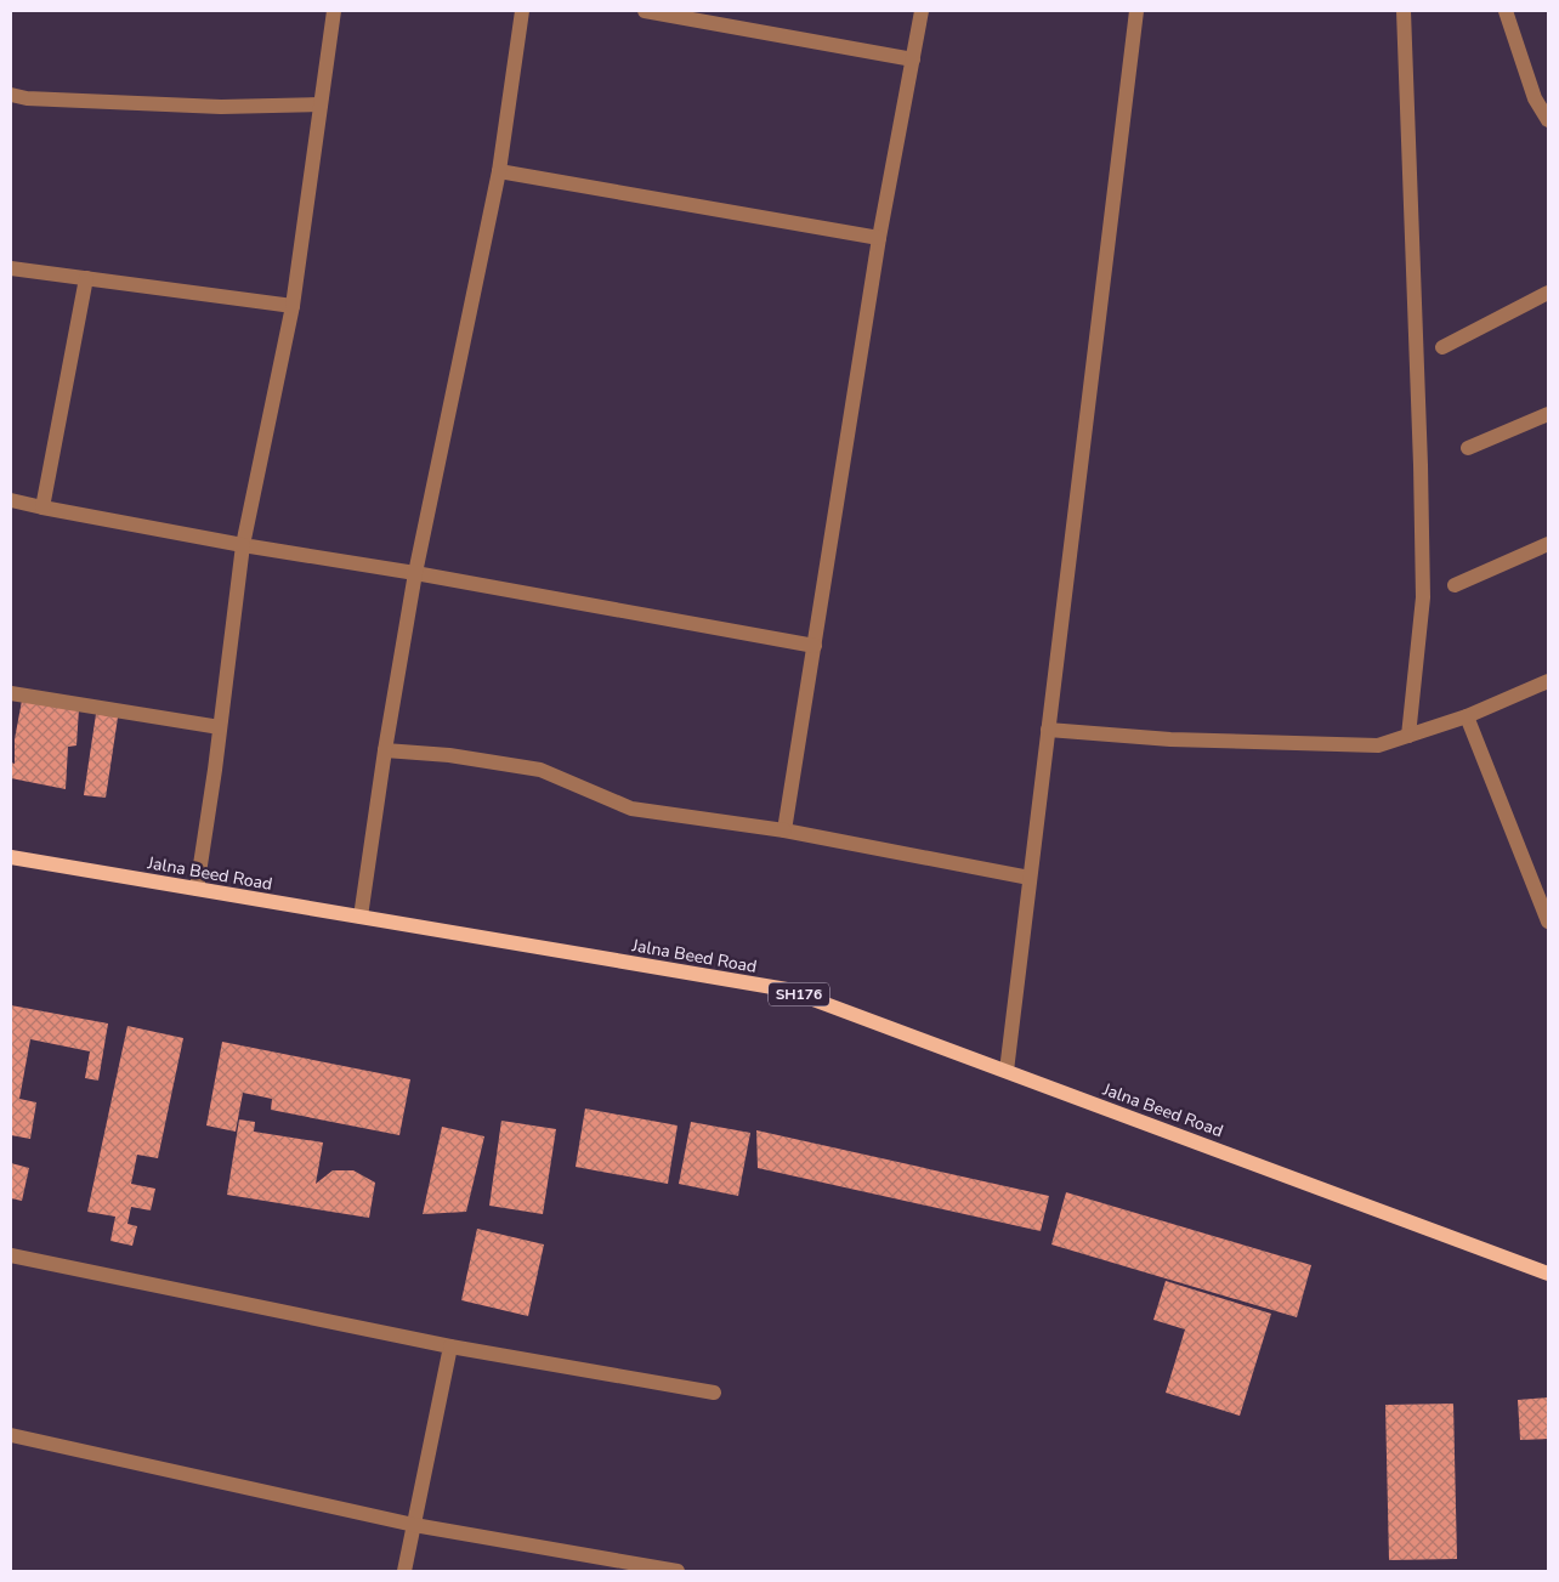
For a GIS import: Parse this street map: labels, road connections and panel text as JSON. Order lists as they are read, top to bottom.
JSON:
{
  "streets": {
    "main road": ["Jalna Beed Road", "SH176"]
  }
}
